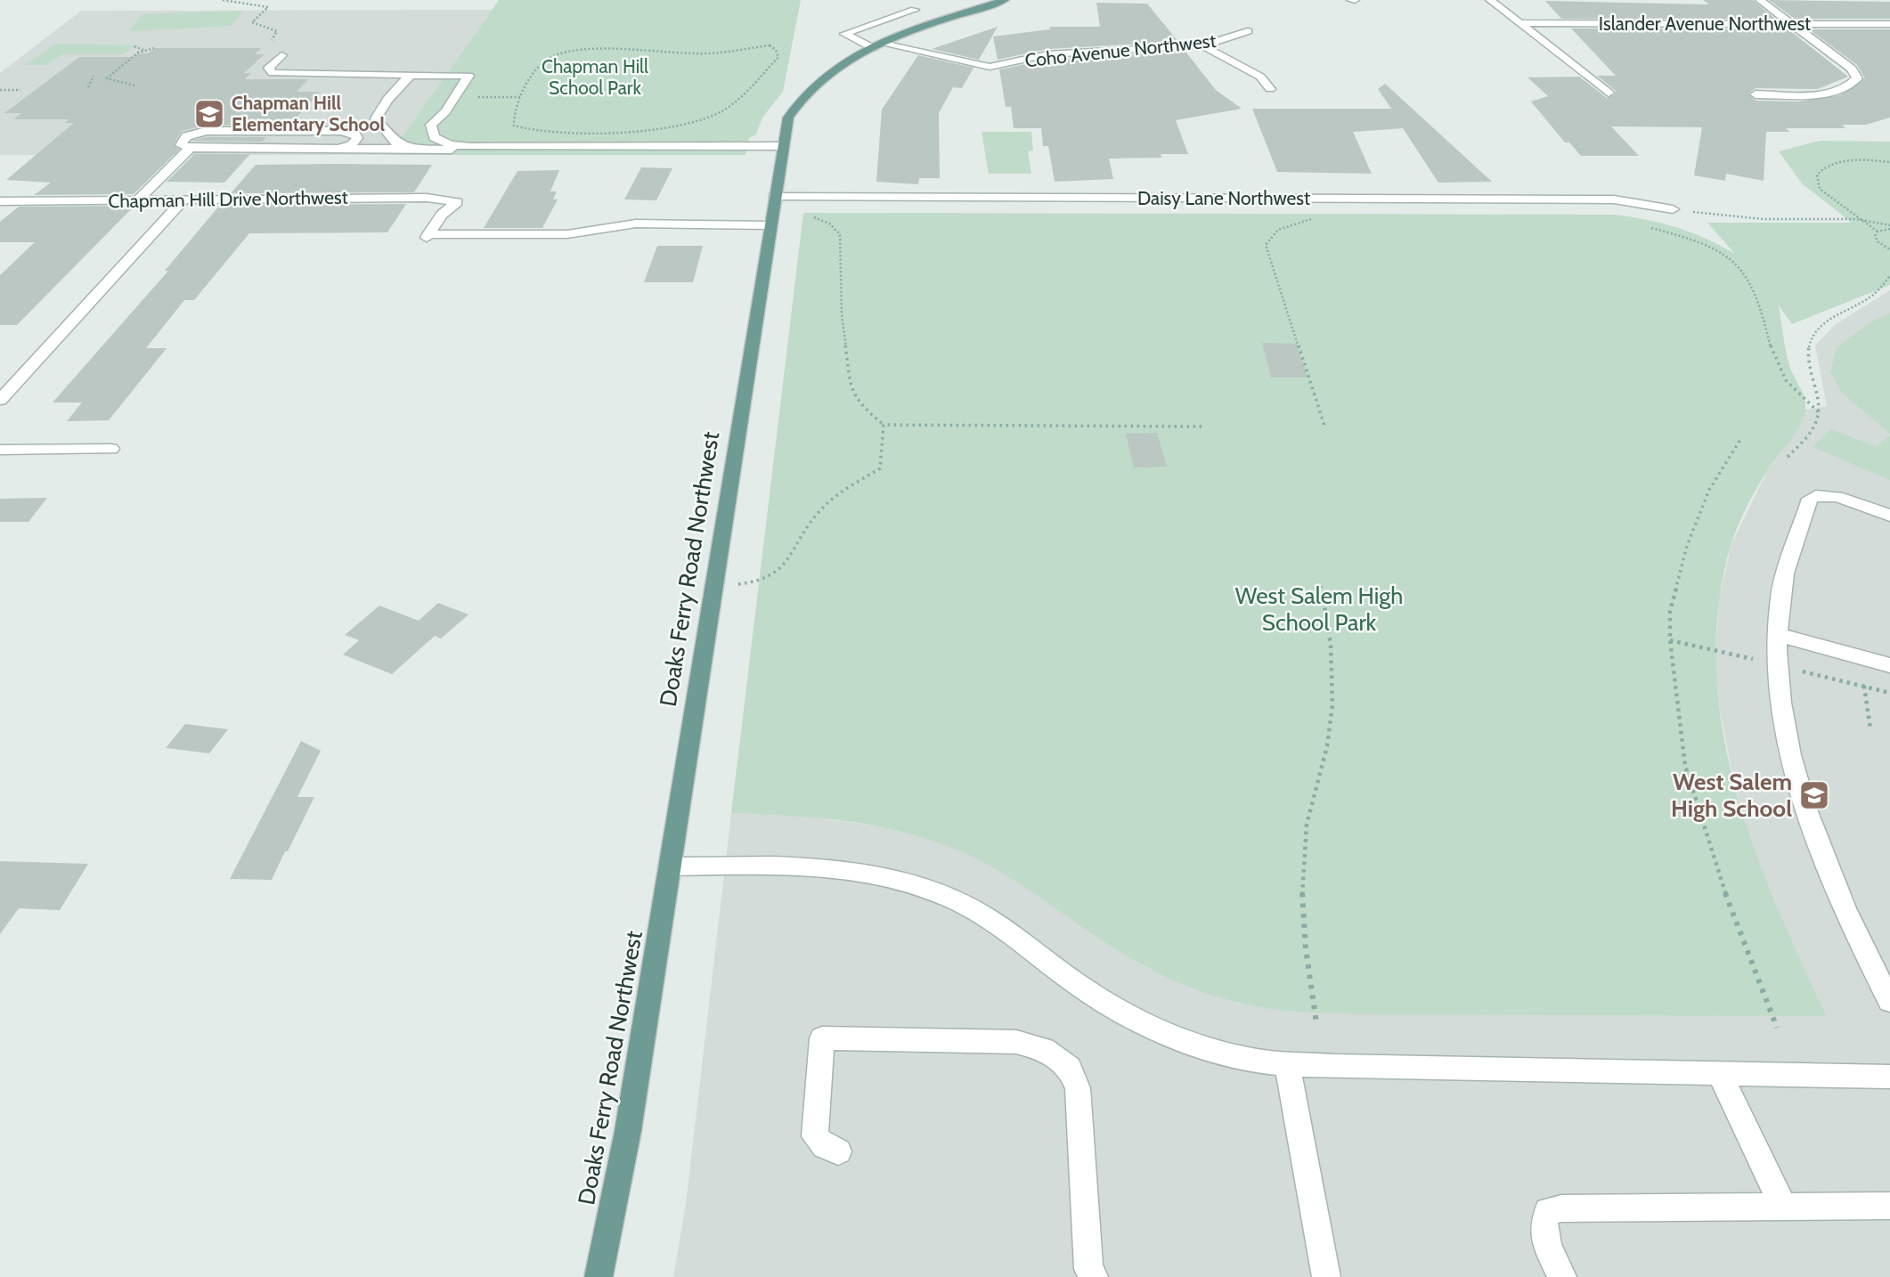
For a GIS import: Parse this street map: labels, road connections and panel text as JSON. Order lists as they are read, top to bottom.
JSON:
{
  "streets": {
    "main road": ["Doaks Ferry Road Northwest"],
    "street": [
      "Islander Avenue Northwest",
      "Coho Avenue Northwest",
      "Daisy Lane Northwest",
      "Chapman Hill Drive Northwest"
    ]
  },
  "crossings": [
    ["Coho Avenue Northwest", "Doaks Ferry Road Northwest"],
    ["Daisy Lane Northwest", "Doaks Ferry Road Northwest"],
    ["Chapman Hill Drive Northwest", "Doaks Ferry Road Northwest"]
  ],
  "parks": ["Chapman Hill School Park", "West Salem High School Park"],
  "places": {
    "school or university": ["Chapman Hill Elementary School", "West Salem High School"]
  }
}
